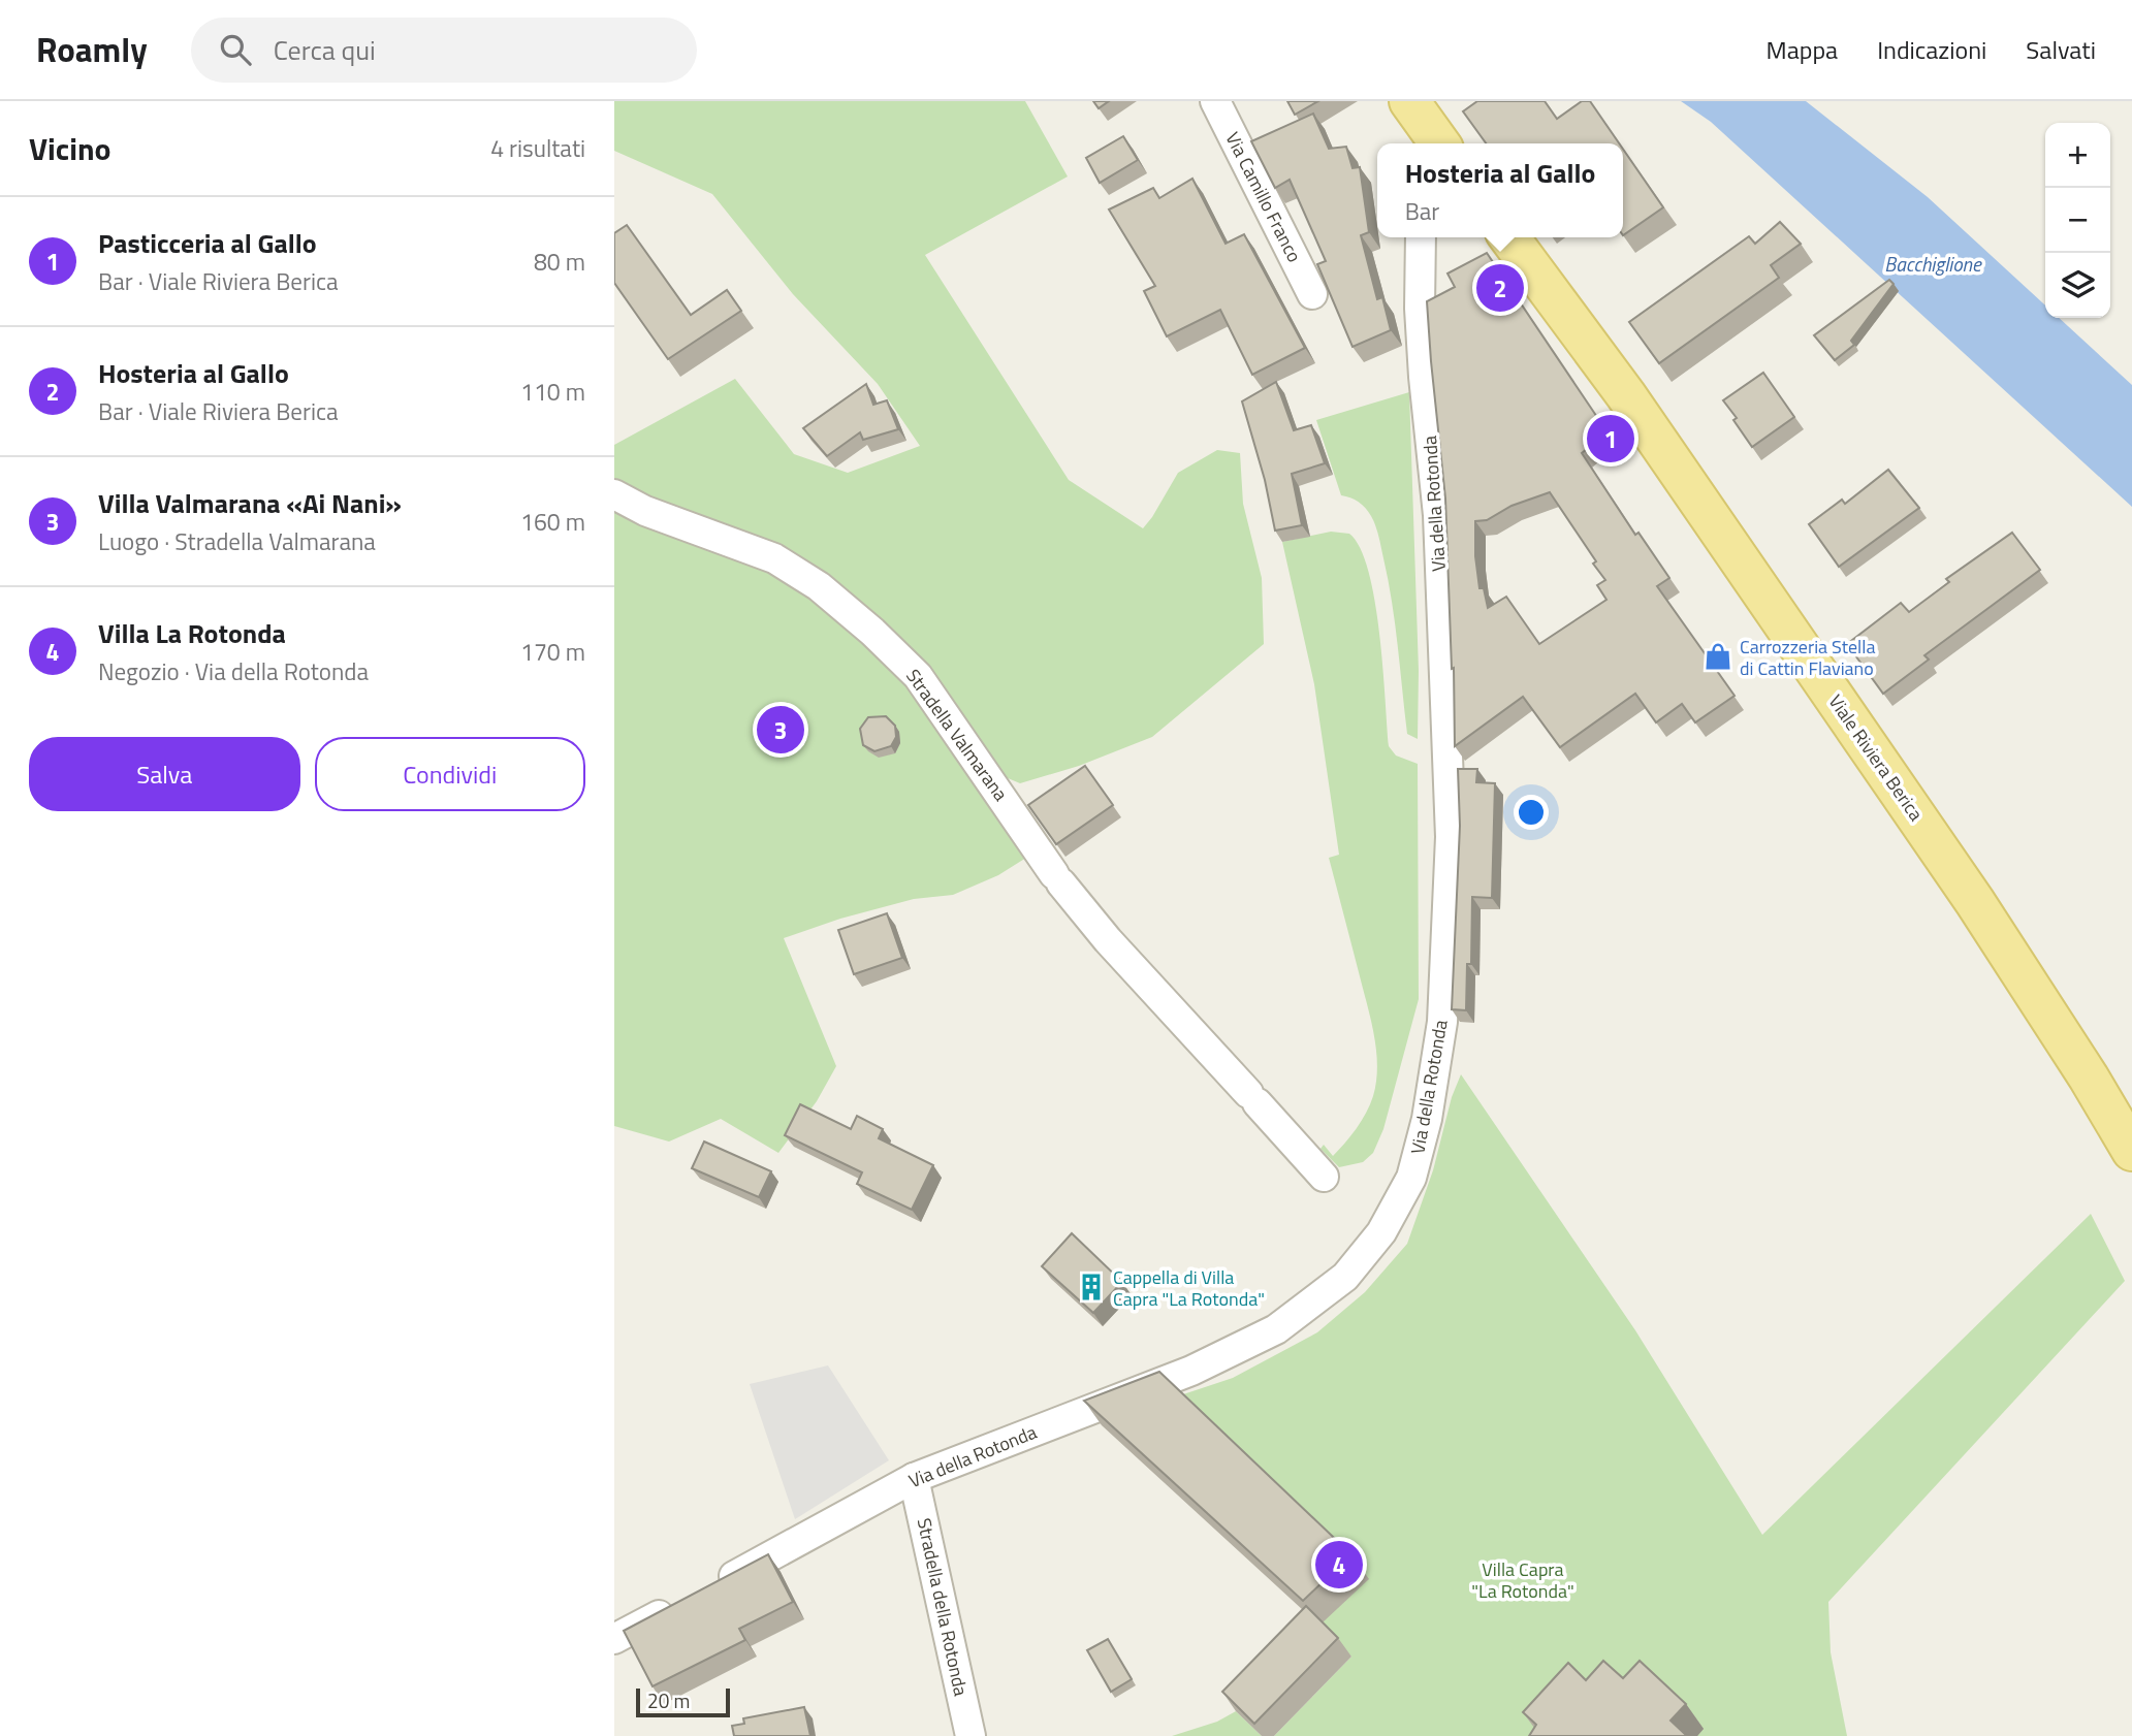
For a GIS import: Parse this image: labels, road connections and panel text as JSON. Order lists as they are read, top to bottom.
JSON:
{
  "streets": {
    "main road": ["Viale Riviera Berica"],
    "street": [
      "Via Camillo Franco",
      "Via della Rotonda",
      "Stradella Valmarana",
      "Stradella della Rotonda"
    ]
  },
  "crossings": [
    ["Via della Rotonda", "Stradella della Rotonda"]
  ],
  "water": ["Bacchiglione"],
  "parks": ["Villa Capra \"La Rotonda\""],
  "places": {
    "shop": ["Carrozzeria Stella di Cattin Flaviano"],
    "building": ["Cappella di Villa Capra \"La Rotonda\""]
  },
  "scale_bar": "20 m",
  "page": {
    "header": "Roamly",
    "search": "Cerca qui",
    "nav": ["Mappa", "Indicazioni", "Salvati"],
    "heading": ["Vicino", "4 risultati"],
    "map_buttons": ["+", "−"],
    "popup": ["Hosteria al Gallo", "Bar"],
    "list": [
      {
        "mark": "1",
        "name": "Pasticceria al Gallo",
        "note": "Bar · Viale Riviera Berica",
        "value": "80 m"
      },
      {
        "mark": "2",
        "name": "Hosteria al Gallo",
        "note": "Bar · Viale Riviera Berica",
        "value": "110 m"
      },
      {
        "mark": "3",
        "name": "Villa Valmarana «Ai Nani»",
        "note": "Luogo · Stradella Valmarana",
        "value": "160 m"
      },
      {
        "mark": "4",
        "name": "Villa La Rotonda",
        "note": "Negozio · Via della Rotonda",
        "value": "170 m"
      }
    ],
    "pins": [
      "2",
      "1",
      "3",
      "4"
    ],
    "buttons": ["Salva", "Condividi"],
    "scale": "20 m"
  }
}
